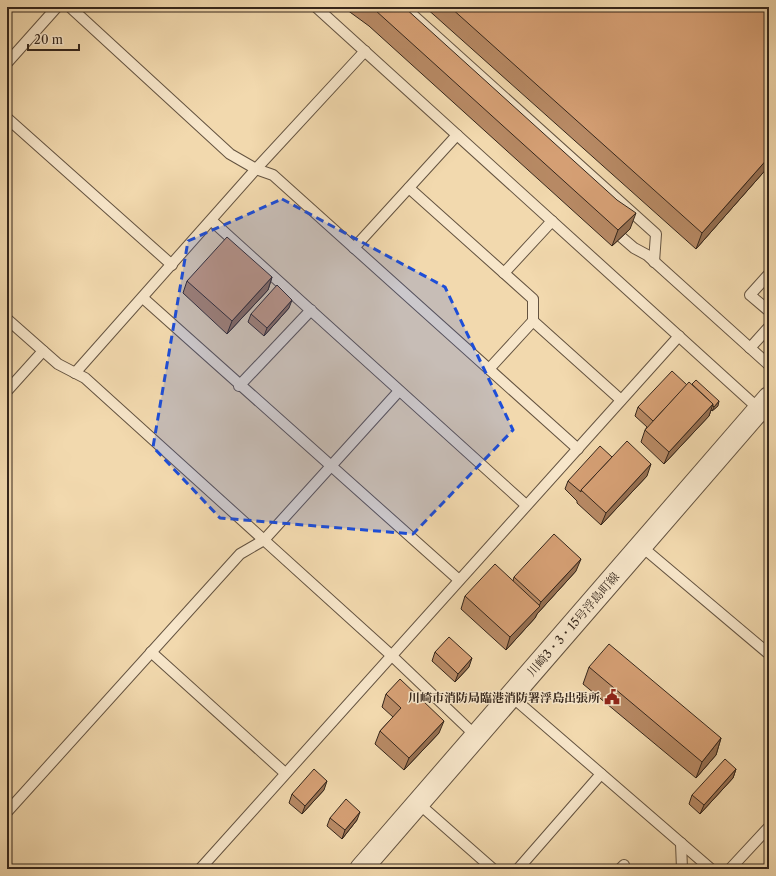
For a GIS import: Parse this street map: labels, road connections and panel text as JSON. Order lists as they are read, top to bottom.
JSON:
{
  "streets": {
    "street": ["川崎3・3・15号浮島町線"]
  },
  "places": {
    "public building": ["川崎市消防局臨港消防署浮島出張所"]
  },
  "scale_bar": "20 m"
}
